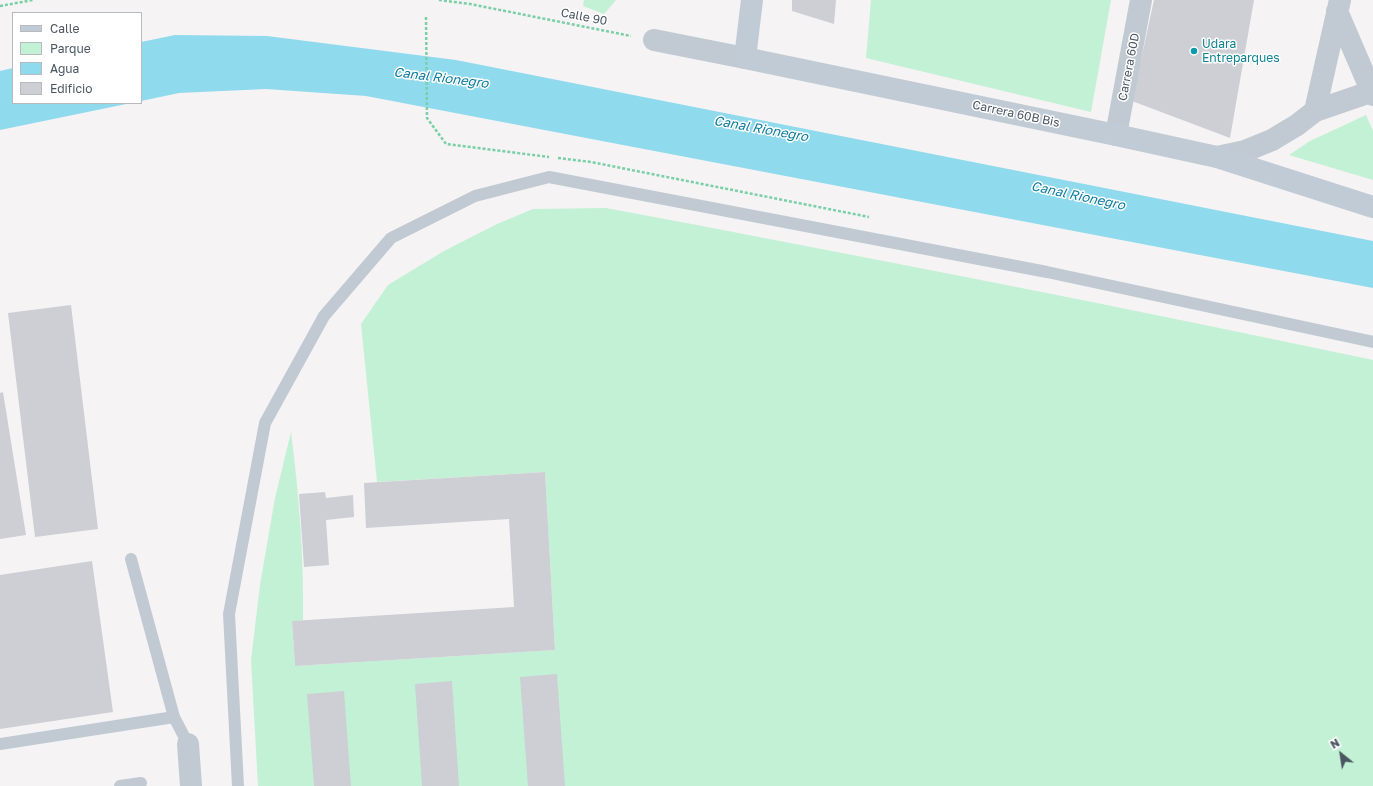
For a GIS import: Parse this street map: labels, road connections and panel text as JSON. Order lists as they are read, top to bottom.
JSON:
{
  "streets": {
    "street": ["Carrera 60D", "Carrera 60B Bis"],
    "path": ["Calle 90"]
  },
  "crossings": [
    ["Calle 90", "Carrera 60B Bis"],
    ["Carrera 60D", "Carrera 60B Bis"]
  ],
  "water": ["Canal Rionegro"],
  "places": ["Udara Entreparques"],
  "legend": [
    "Calle",
    "Parque",
    "Agua",
    "Edificio"
  ],
  "north": "top left"
}
